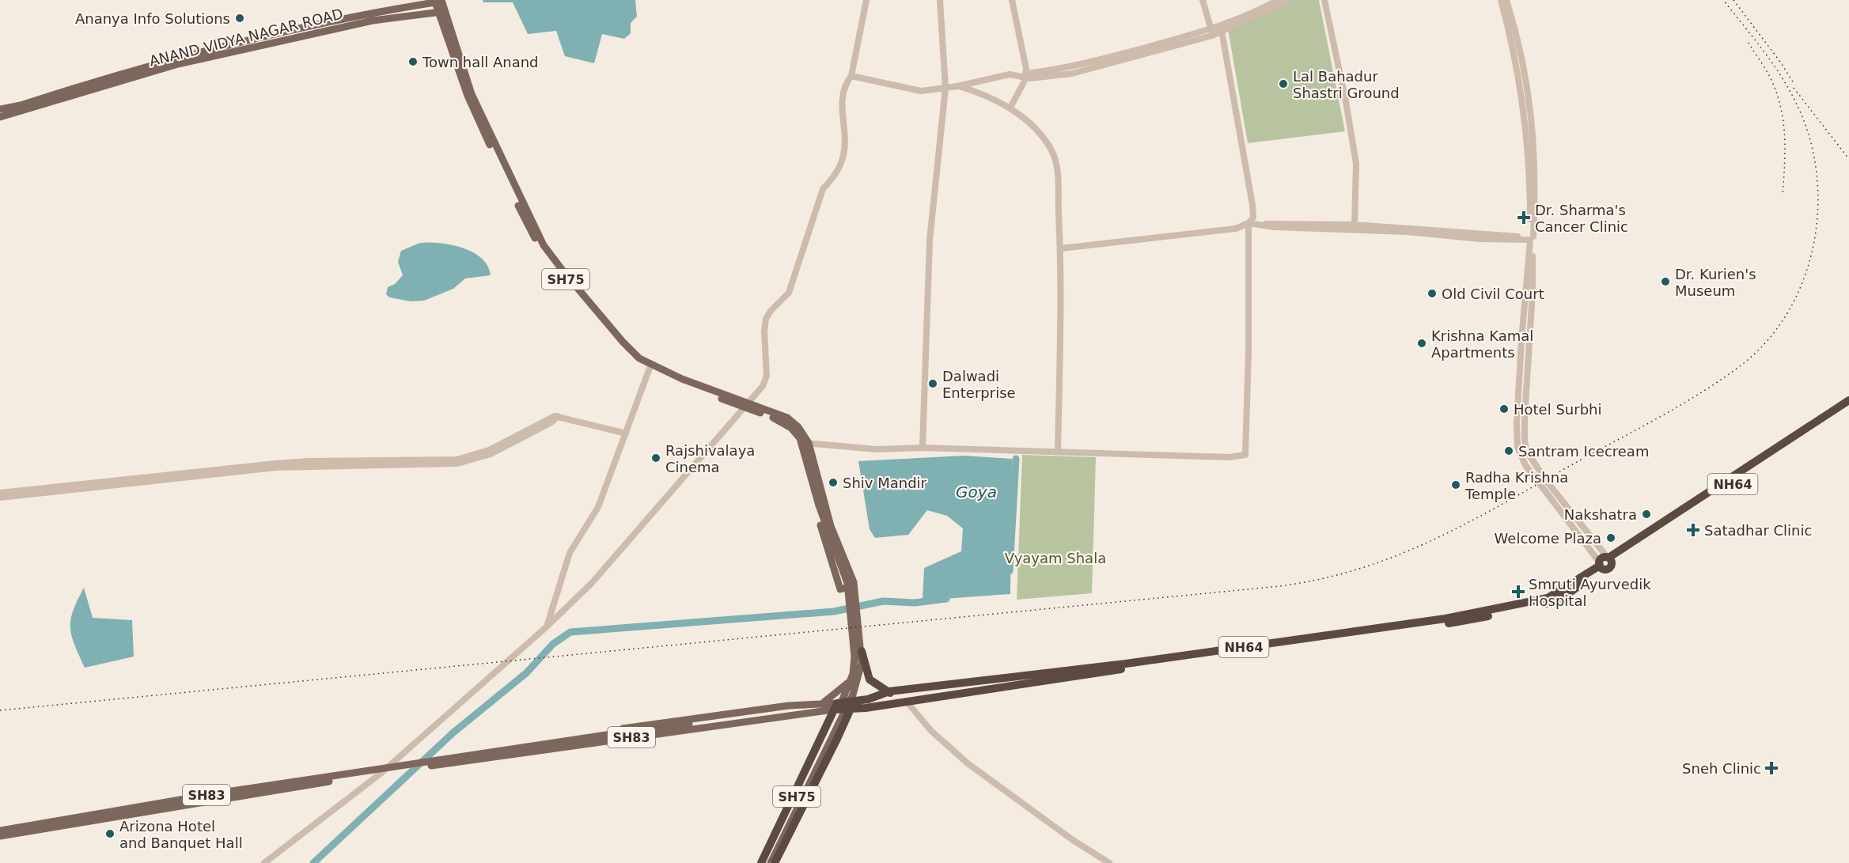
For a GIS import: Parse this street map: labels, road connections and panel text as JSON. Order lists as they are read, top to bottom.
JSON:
{
  "streets": {
    "highway": ["NH64"],
    "main road": ["ANAND VIDYA NAGAR ROAD", "SH75", "SH83"]
  },
  "crossings": [
    ["ANAND VIDYA NAGAR ROAD", "SH75"],
    ["NH64", "SH83"]
  ],
  "water": ["Goya"],
  "parks": ["Vyayam Shala"],
  "places": {
    "other": [
      "Ananya Info Solutions",
      "Town hall Anand",
      "Lal Bahadur Shastri Ground",
      "Dr. Kurien's Museum",
      "Old Civil Court",
      "Krishna Kamal Apartments",
      "Dalwadi Enterprise",
      "Hotel Surbhi",
      "Santram Icecream",
      "Rajshivalaya Cinema",
      "Shiv Mandir",
      "Radha Krishna Temple",
      "Nakshatra",
      "Welcome Plaza",
      "Arizona Hotel and Banquet Hall"
    ],
    "health": [
      "Dr. Sharma's Cancer Clinic",
      "Satadhar Clinic",
      "Smruti Ayurvedik Hospital",
      "Sneh Clinic"
    ]
  }
}
